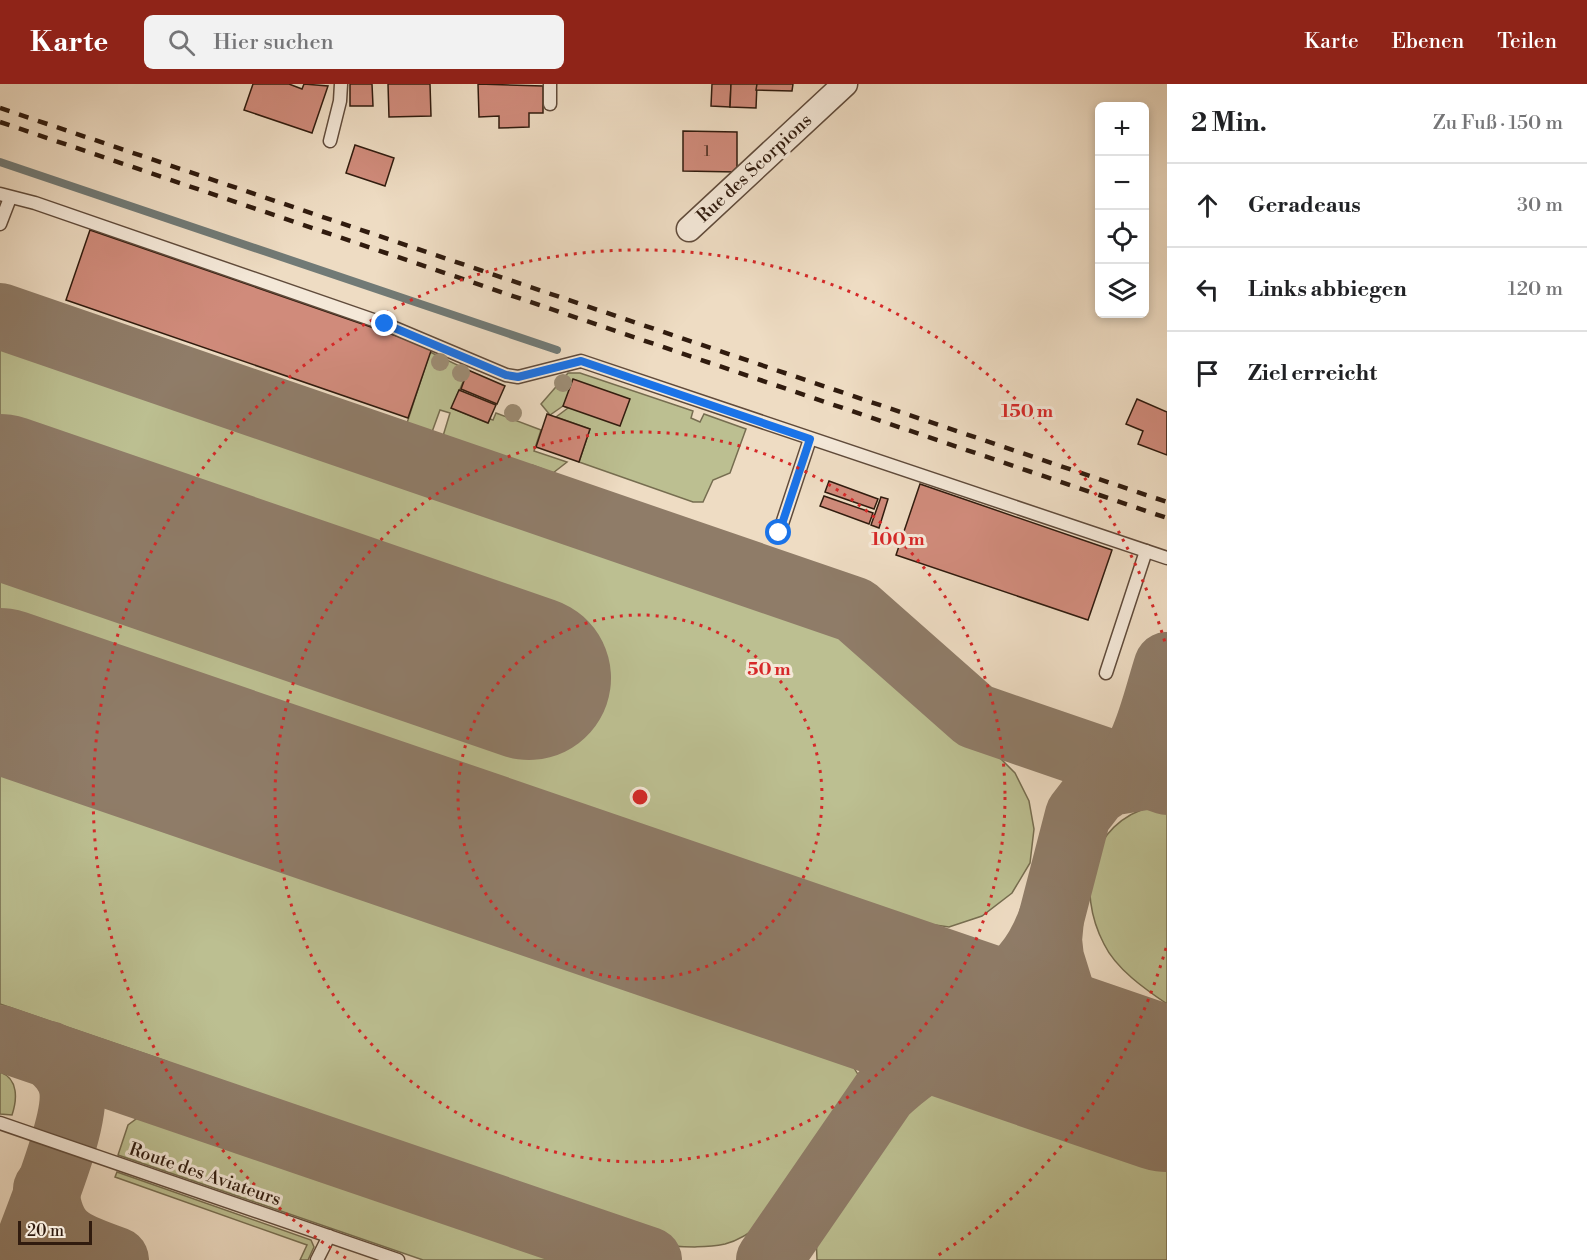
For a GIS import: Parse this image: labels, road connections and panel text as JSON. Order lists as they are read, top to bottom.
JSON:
{
  "streets": {
    "street": ["Rue des Scorpions"],
    "lane": ["Route des Aviateurs"]
  },
  "house_numbers": ["1"],
  "scale_bar": "20 m",
  "page": {
    "header": "Karte",
    "search": "Hier suchen",
    "nav": ["Karte", "Ebenen", "Teilen"],
    "heading": ["2 Min.", "Zu Fuß · 150 m"],
    "map_buttons": ["+", "−"],
    "list": [
      ["Geradeaus", "30 m"],
      ["Links abbiegen", "120 m"],
      "Ziel erreicht"
    ],
    "scale": "20 m"
  },
  "rings": ["150 m", "100 m", "50 m"]
}
